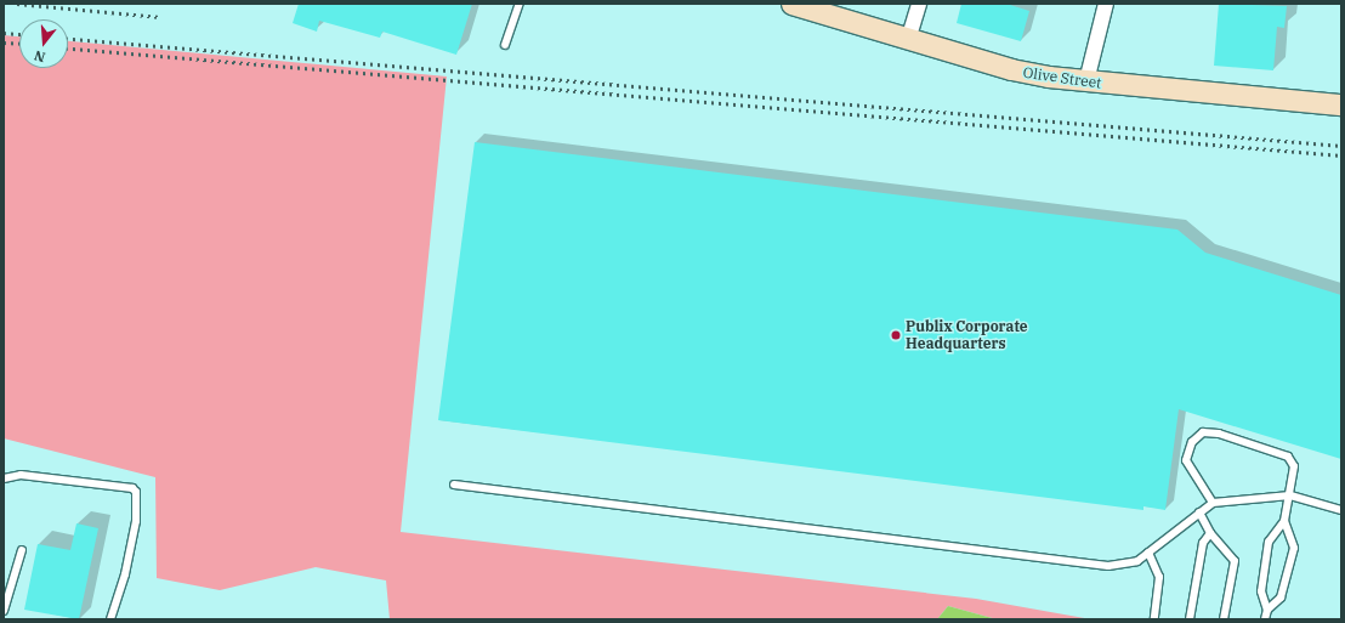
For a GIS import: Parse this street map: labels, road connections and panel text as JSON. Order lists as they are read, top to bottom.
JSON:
{
  "streets": {
    "main road": ["Olive Street"]
  },
  "places": ["Publix Corporate Headquarters"],
  "north": "bottom"
}
